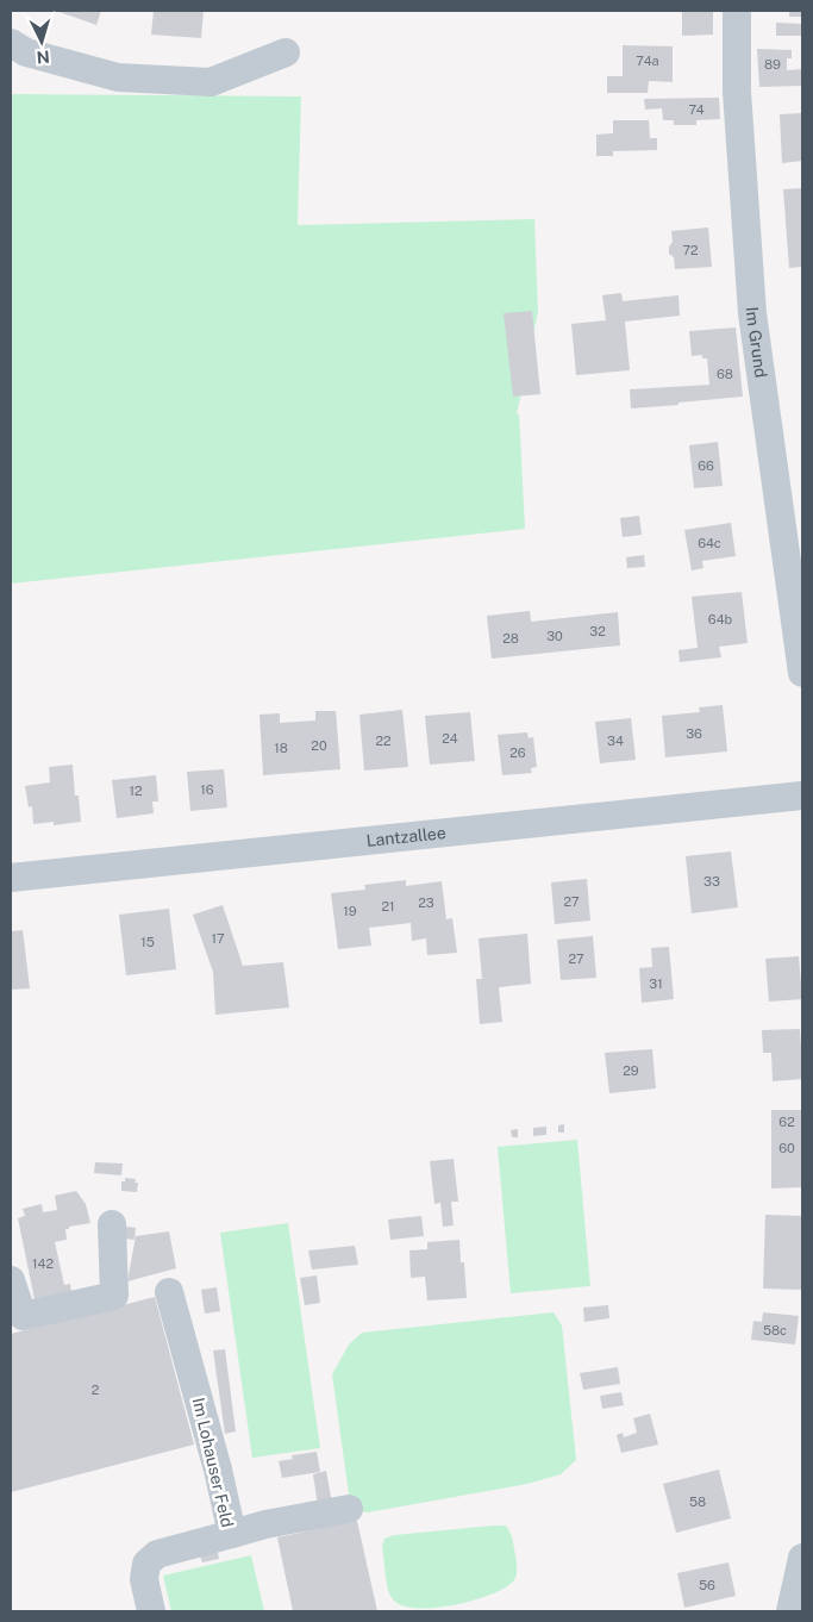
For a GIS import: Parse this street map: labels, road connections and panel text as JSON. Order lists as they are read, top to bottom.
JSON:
{
  "streets": {
    "street": ["Im Grund", "Lantzallee", "Im Lohauser Feld"]
  },
  "house_numbers": [
    "74a",
    "89",
    "74",
    "72",
    "68",
    "66",
    "64c",
    "64b",
    "32",
    "30",
    "28",
    "36",
    "24",
    "22",
    "34",
    "20",
    "18",
    "26",
    "16",
    "12",
    "33",
    "27",
    "23",
    "21",
    "19",
    "17",
    "15",
    "27",
    "31",
    "29",
    "62",
    "60",
    "142",
    "58c",
    "2",
    "58",
    "56"
  ],
  "north": "bottom"
}
